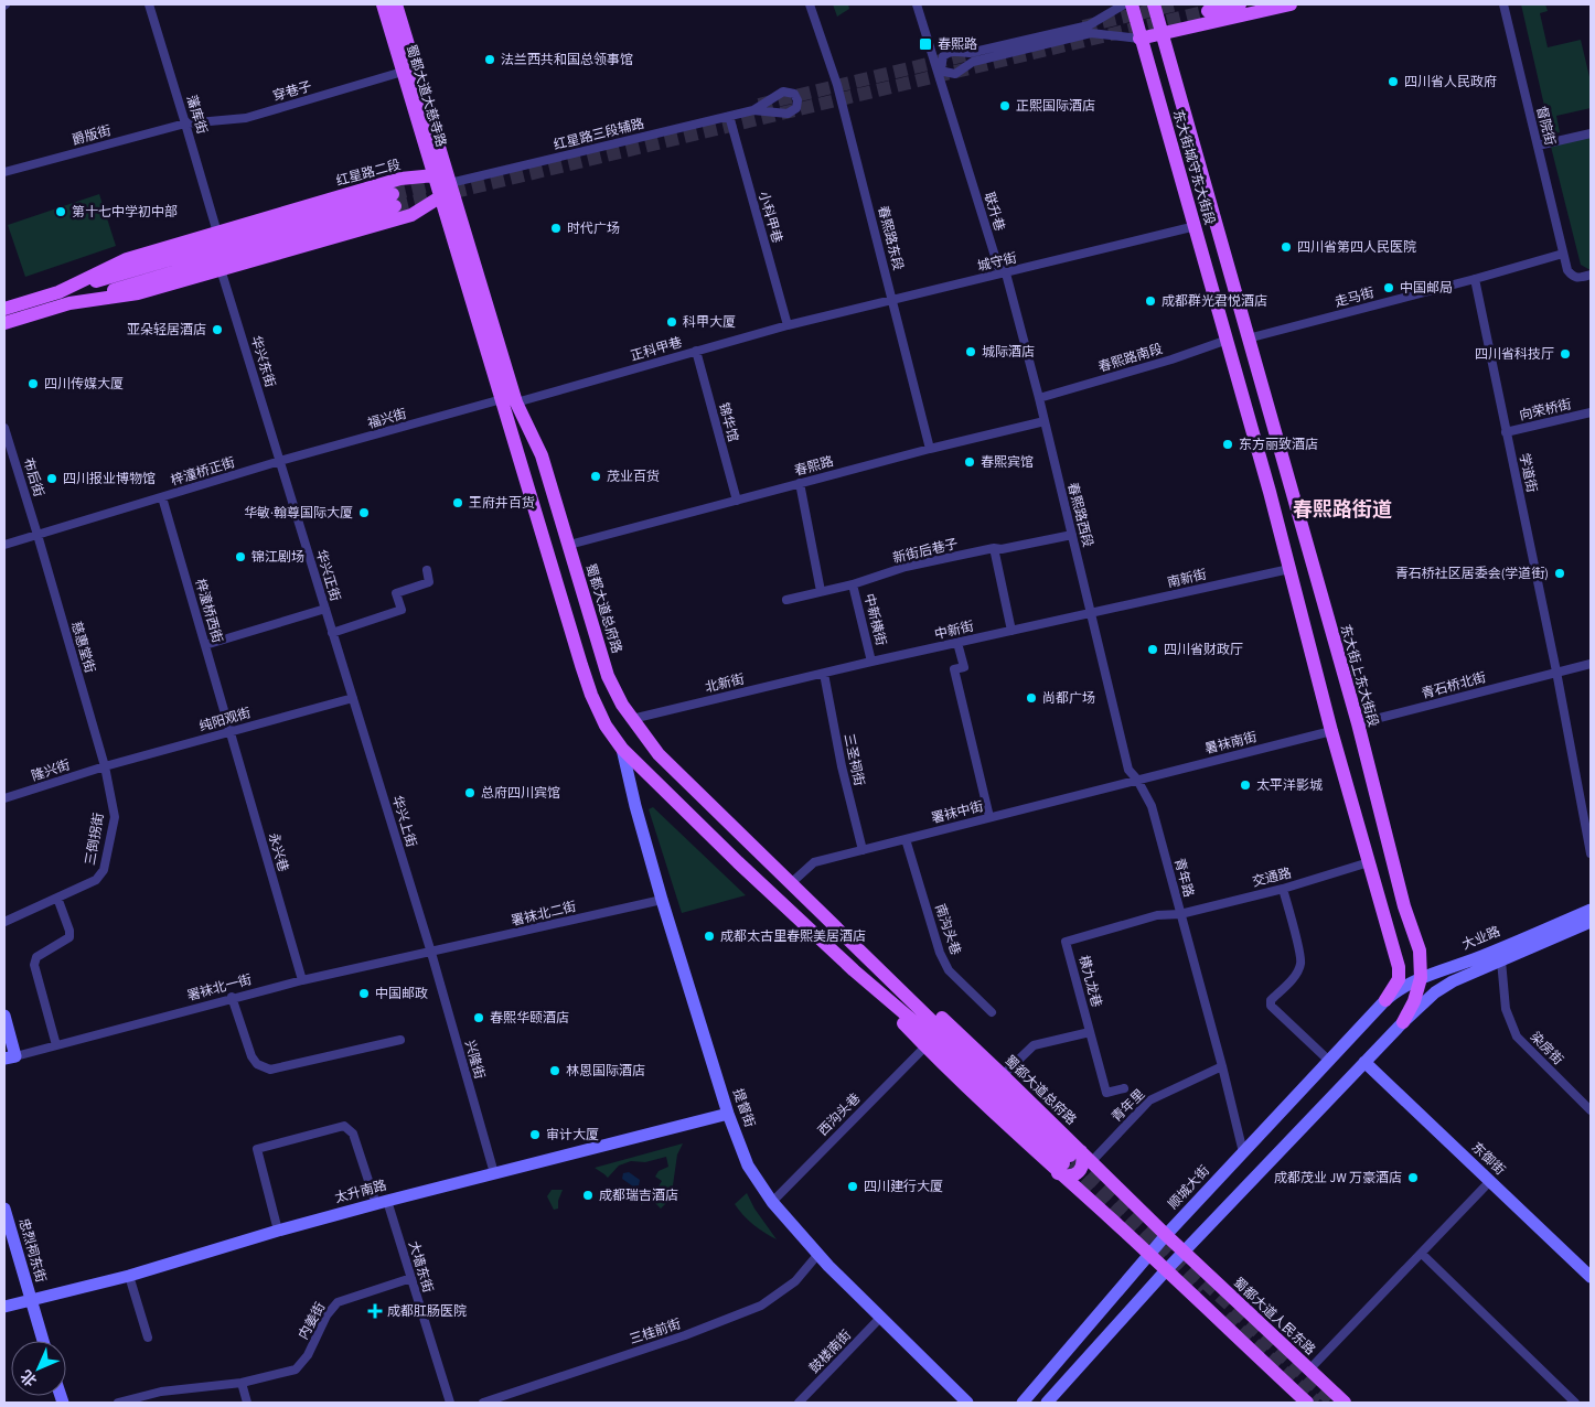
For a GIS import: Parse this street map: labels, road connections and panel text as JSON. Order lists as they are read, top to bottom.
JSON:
{
  "streets": {
    "main road": [
      "蜀都大道大慈寺路",
      "东大街城守东大街段",
      "红星路二段",
      "蜀都大道总府路",
      "东大街上东大街段",
      "大业路",
      "提督街",
      "东御街",
      "顺城大街",
      "太升南路",
      "忠烈祠东街",
      "蜀都大道人民东路"
    ],
    "street": [
      "穿巷子",
      "藩库街",
      "督院街",
      "红星路三段辅路",
      "爵版街",
      "联升巷",
      "小科甲巷",
      "春熙路东段",
      "城守街",
      "走马街",
      "正科甲巷",
      "春熙路南段",
      "华兴东街",
      "向荣桥街",
      "福兴街",
      "锦华馆",
      "春熙路",
      "梓潼桥正街",
      "学道街",
      "布后街",
      "春熙路西段",
      "新街后巷子",
      "华兴正街",
      "南新街",
      "梓潼桥西街",
      "中新横街",
      "中新街",
      "慈惠堂街",
      "北新街",
      "青石桥北街",
      "纯阳观街",
      "暑袜南街",
      "三圣祠街",
      "隆兴街",
      "署袜中街",
      "华兴上街",
      "三倒拐街",
      "永兴巷",
      "青年路",
      "交通路",
      "署袜北二街",
      "南沟头巷",
      "横九龙巷",
      "署袜北一街",
      "染房街",
      "兴隆街",
      "青年里",
      "西沟头巷",
      "大墙东街",
      "内姜街",
      "三桂前街",
      "鼓楼南街"
    ]
  },
  "crossings": [
    ["穿巷子", "蜀都大道大慈寺路"],
    ["穿巷子", "藩库街"],
    ["穿巷子", "爵版街"],
    ["蜀都大道大慈寺路", "红星路三段辅路"],
    ["蜀都大道大慈寺路", "红星路二段"],
    ["蜀都大道大慈寺路", "蜀都大道总府路"],
    ["藩库街", "爵版街"],
    ["藩库街", "红星路二段"],
    ["督院街", "走马街"],
    ["红星路三段辅路", "小科甲巷"],
    ["红星路三段辅路", "蜀都大道总府路"],
    ["东大街城守东大街段", "城守街"],
    ["东大街城守东大街段", "走马街"],
    ["东大街城守东大街段", "春熙路南段"],
    ["东大街城守东大街段", "东大街上东大街段"],
    ["联升巷", "城守街"],
    ["联升巷", "春熙路南段"],
    ["小科甲巷", "正科甲巷"],
    ["春熙路东段", "城守街"],
    ["春熙路东段", "春熙路"],
    ["城守街", "正科甲巷"],
    ["走马街", "学道街"],
    ["走马街", "东大街上东大街段"],
    ["正科甲巷", "锦华馆"],
    ["正科甲巷", "蜀都大道总府路"],
    ["华兴东街", "福兴街"],
    ["华兴东街", "梓潼桥正街"],
    ["华兴东街", "华兴正街"],
    ["向荣桥街", "学道街"],
    ["福兴街", "梓潼桥正街"],
    ["福兴街", "华兴正街"],
    ["福兴街", "蜀都大道总府路"],
    ["锦华馆", "春熙路"],
    ["春熙路", "春熙路西段"],
    ["春熙路", "蜀都大道总府路"],
    ["梓潼桥正街", "布后街"],
    ["梓潼桥正街", "华兴正街"],
    ["梓潼桥正街", "梓潼桥西街"],
    ["梓潼桥正街", "慈惠堂街"],
    ["学道街", "青石桥北街"],
    ["布后街", "慈惠堂街"],
    ["春熙路西段", "新街后巷子"],
    ["春熙路西段", "南新街"],
    ["春熙路西段", "中新街"],
    ["春熙路西段", "青年路"],
    ["新街后巷子", "中新横街"],
    ["华兴正街", "纯阳观街"],
    ["华兴正街", "华兴上街"],
    ["南新街", "中新街"],
    ["南新街", "青年路"],
    ["蜀都大道总府路", "北新街"],
    ["蜀都大道总府路", "署袜中街"],
    ["蜀都大道总府路", "青年里"],
    ["蜀都大道总府路", "提督街"],
    ["蜀都大道总府路", "西沟头巷"],
    ["蜀都大道总府路", "顺城大街"],
    ["蜀都大道总府路", "蜀都大道人民东路"],
    ["梓潼桥西街", "纯阳观街"],
    ["梓潼桥西街", "永兴巷"],
    ["中新横街", "中新街"],
    ["中新街", "北新街"],
    ["中新街", "三圣祠街"],
    ["中新街", "青年路"],
    ["慈惠堂街", "纯阳观街"],
    ["慈惠堂街", "隆兴街"],
    ["慈惠堂街", "三倒拐街"],
    ["东大街上东大街段", "青石桥北街"],
    ["东大街上东大街段", "大业路"],
    ["北新街", "三圣祠街"],
    ["纯阳观街", "隆兴街"],
    ["纯阳观街", "华兴上街"],
    ["纯阳观街", "三倒拐街"],
    ["纯阳观街", "永兴巷"],
    ["暑袜南街", "署袜中街"],
    ["暑袜南街", "青年路"],
    ["三圣祠街", "署袜中街"],
    ["隆兴街", "三倒拐街"],
    ["署袜中街", "青年路"],
    ["署袜中街", "南沟头巷"],
    ["华兴上街", "署袜北二街"],
    ["华兴上街", "署袜北一街"],
    ["华兴上街", "兴隆街"],
    ["永兴巷", "署袜北一街"],
    ["青年路", "交通路"],
    ["青年路", "横九龙巷"],
    ["青年路", "青年里"],
    ["青年路", "顺城大街"],
    ["交通路", "横九龙巷"],
    ["署袜北二街", "署袜北一街"],
    ["署袜北二街", "兴隆街"],
    ["署袜北二街", "提督街"],
    ["大业路", "染房街"],
    ["大业路", "顺城大街"],
    ["署袜北一街", "兴隆街"],
    ["兴隆街", "太升南路"],
    ["提督街", "西沟头巷"],
    ["提督街", "太升南路"],
    ["提督街", "三桂前街"],
    ["提督街", "鼓楼南街"],
    ["太升南路", "忠烈祠东街"],
    ["太升南路", "大墙东街"],
    ["大墙东街", "内姜街"]
  ],
  "districts": ["春熙路街道"],
  "places": {
    "transit": ["春熙路"],
    "other": [
      "法兰西共和国总领事馆",
      "四川省人民政府",
      "正熙国际酒店",
      "第十七中学初中部",
      "时代广场",
      "四川省第四人民医院",
      "中国邮局",
      "成都群光君悦酒店",
      "科甲大厦",
      "亚朵轻居酒店",
      "城际酒店",
      "四川省科技厅",
      "四川传媒大厦",
      "东方丽致酒店",
      "春熙宾馆",
      "茂业百货",
      "四川报业博物馆",
      "王府井百货",
      "华敏·翰尊国际大厦",
      "锦江剧场",
      "青石桥社区居委会(学道街)",
      "四川省财政厅",
      "尚都广场",
      "太平洋影城",
      "总府四川宾馆",
      "成都太古里春熙美居酒店",
      "中国邮政",
      "春熙华颐酒店",
      "林恩国际酒店",
      "审计大厦",
      "成都茂业 JW 万豪酒店",
      "四川建行大厦",
      "成都瑞吉酒店"
    ],
    "health": ["成都肛肠医院"]
  },
  "north": "bottom left"
}
